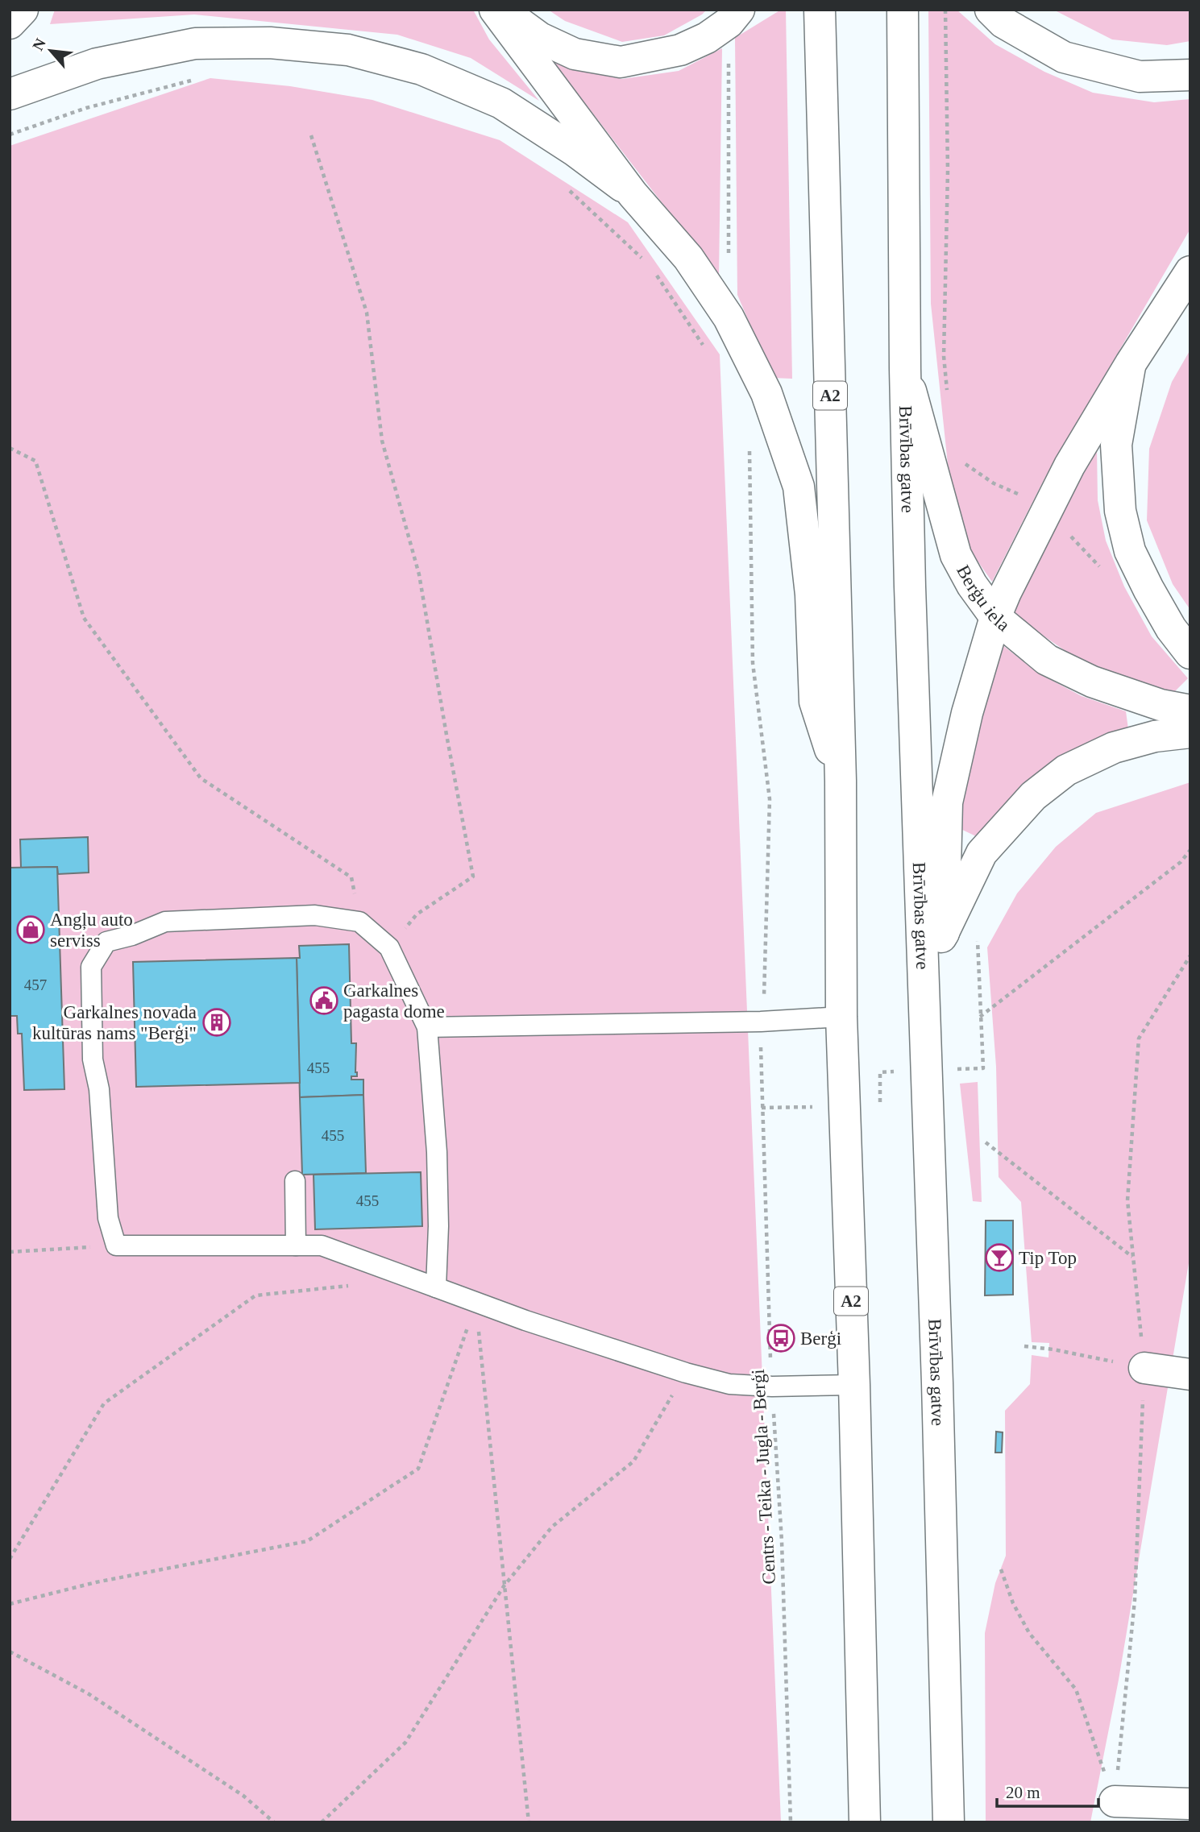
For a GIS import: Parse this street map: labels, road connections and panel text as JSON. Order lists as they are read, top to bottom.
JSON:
{
  "streets": {
    "main road": ["A2", "Brīvības gatve", "Berģu iela"],
    "path": ["Centrs - Teika - Jugla - Berģi"]
  },
  "crossings": [
    ["Brīvības gatve", "Berģu iela"]
  ],
  "places": {
    "shop": ["Angļu auto serviss"],
    "public building": ["Garkalnes pagasta dome"],
    "building": ["Garkalnes novada kultūras nams \"Berģi\""],
    "bar": ["Tip Top"],
    "bus stop": ["Berģi"]
  },
  "house_numbers": [
    "457",
    "455",
    "455",
    "455"
  ],
  "scale_bar": "20 m",
  "north": "top left"
}
